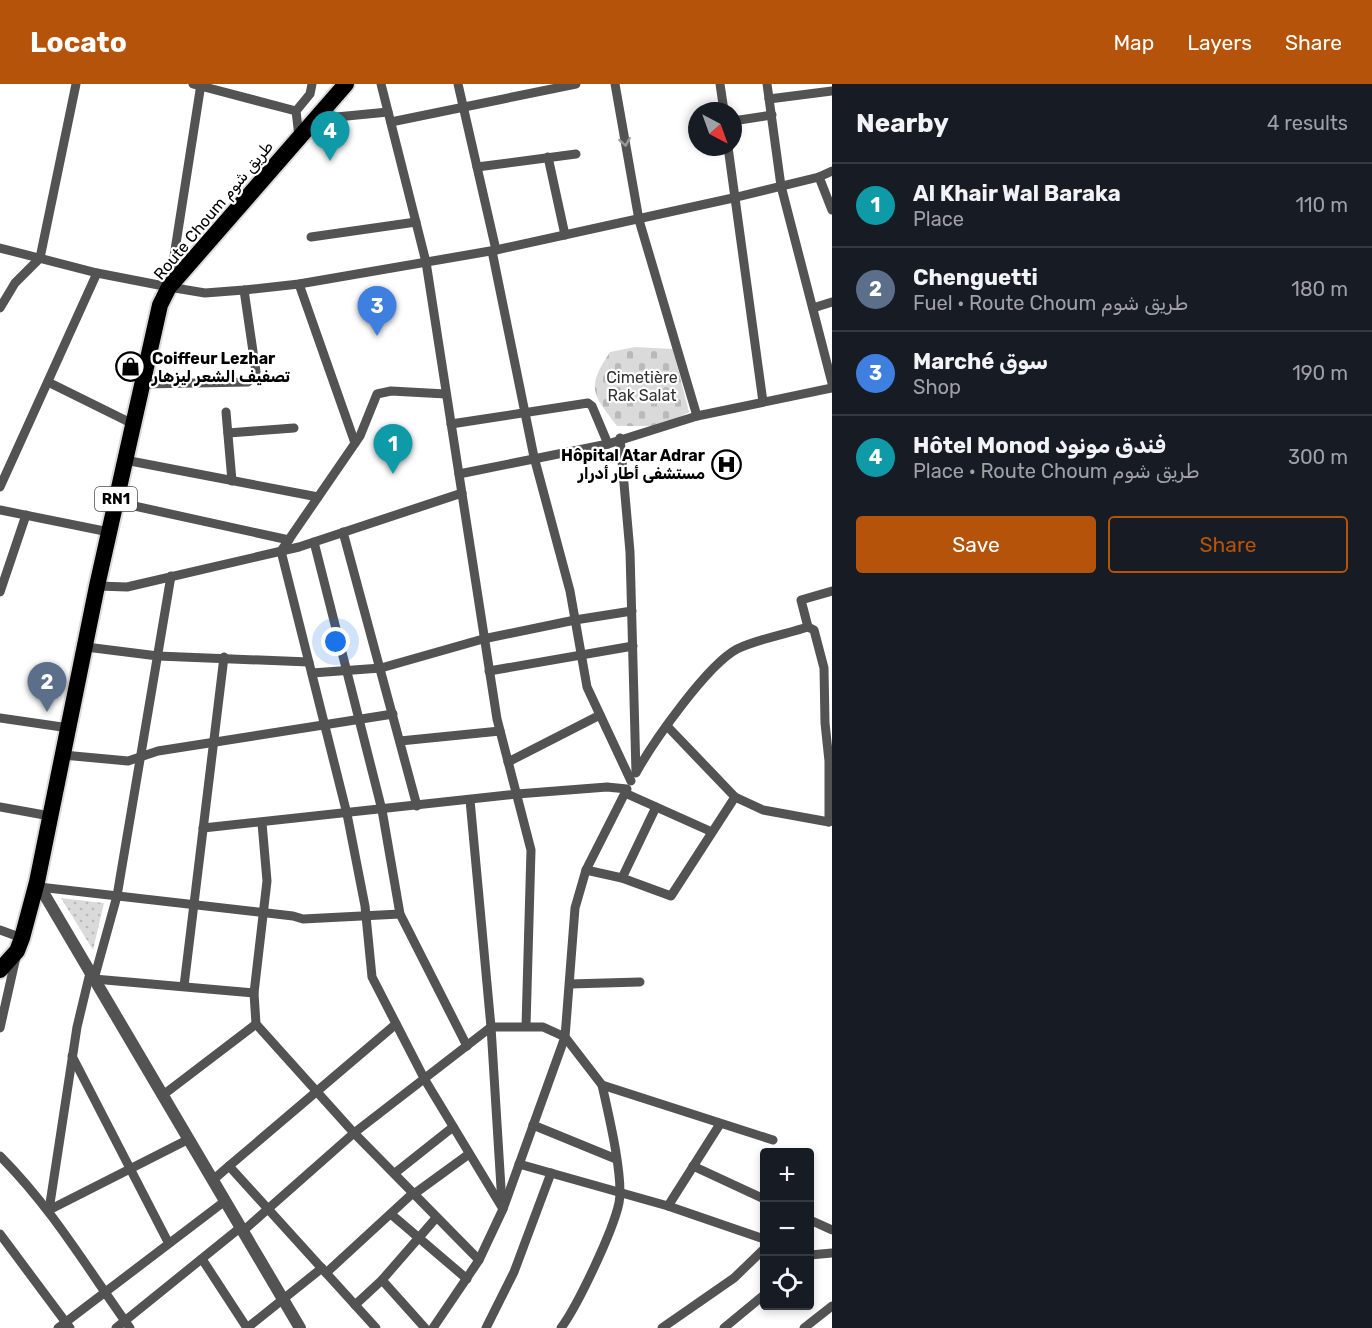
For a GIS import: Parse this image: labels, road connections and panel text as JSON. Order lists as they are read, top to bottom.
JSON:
{
  "streets": {
    "highway": ["Route Choum طريق شوم", "RN1"]
  },
  "parks": ["Cimetière Rak Salat"],
  "places": {
    "shop": ["Coiffeur Lezhar تصفيف الشعر ليزهار"],
    "hospital": ["Hôpital Atar Adrar مستشفى أطار أدرار"]
  },
  "north": "bottom right",
  "page": {
    "header": "Locato",
    "nav": ["Map", "Layers", "Share"],
    "heading": ["Nearby", "4 results"],
    "pins": [
      "4",
      "3",
      "1",
      "2"
    ],
    "list": [
      {
        "mark": "1",
        "name": "Al Khair Wal Baraka",
        "note": "Place",
        "value": "110 m"
      },
      {
        "mark": "2",
        "name": "Chenguetti",
        "note": "Fuel · Route Choum طريق شوم",
        "value": "180 m"
      },
      {
        "mark": "3",
        "name": "Marché سوق",
        "note": "Shop",
        "value": "190 m"
      },
      {
        "mark": "4",
        "name": "Hôtel Monod فندق مونود",
        "note": "Place · Route Choum طريق شوم",
        "value": "300 m"
      }
    ],
    "buttons": ["Save", "Share"],
    "map_buttons": ["+", "−"]
  }
}
